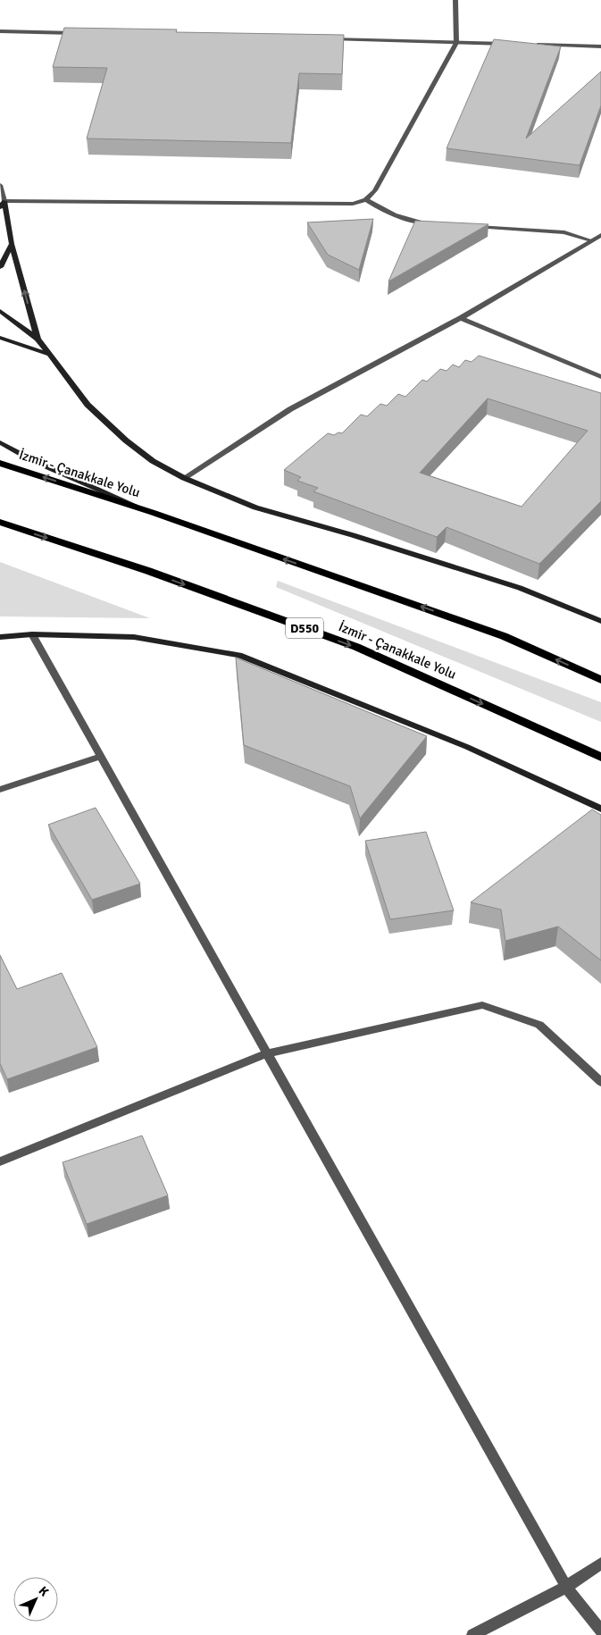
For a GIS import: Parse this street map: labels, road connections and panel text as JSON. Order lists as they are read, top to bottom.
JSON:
{
  "streets": {
    "highway": ["İzmir - Çanakkale Yolu", "D550"]
  },
  "north": "top right"
}
